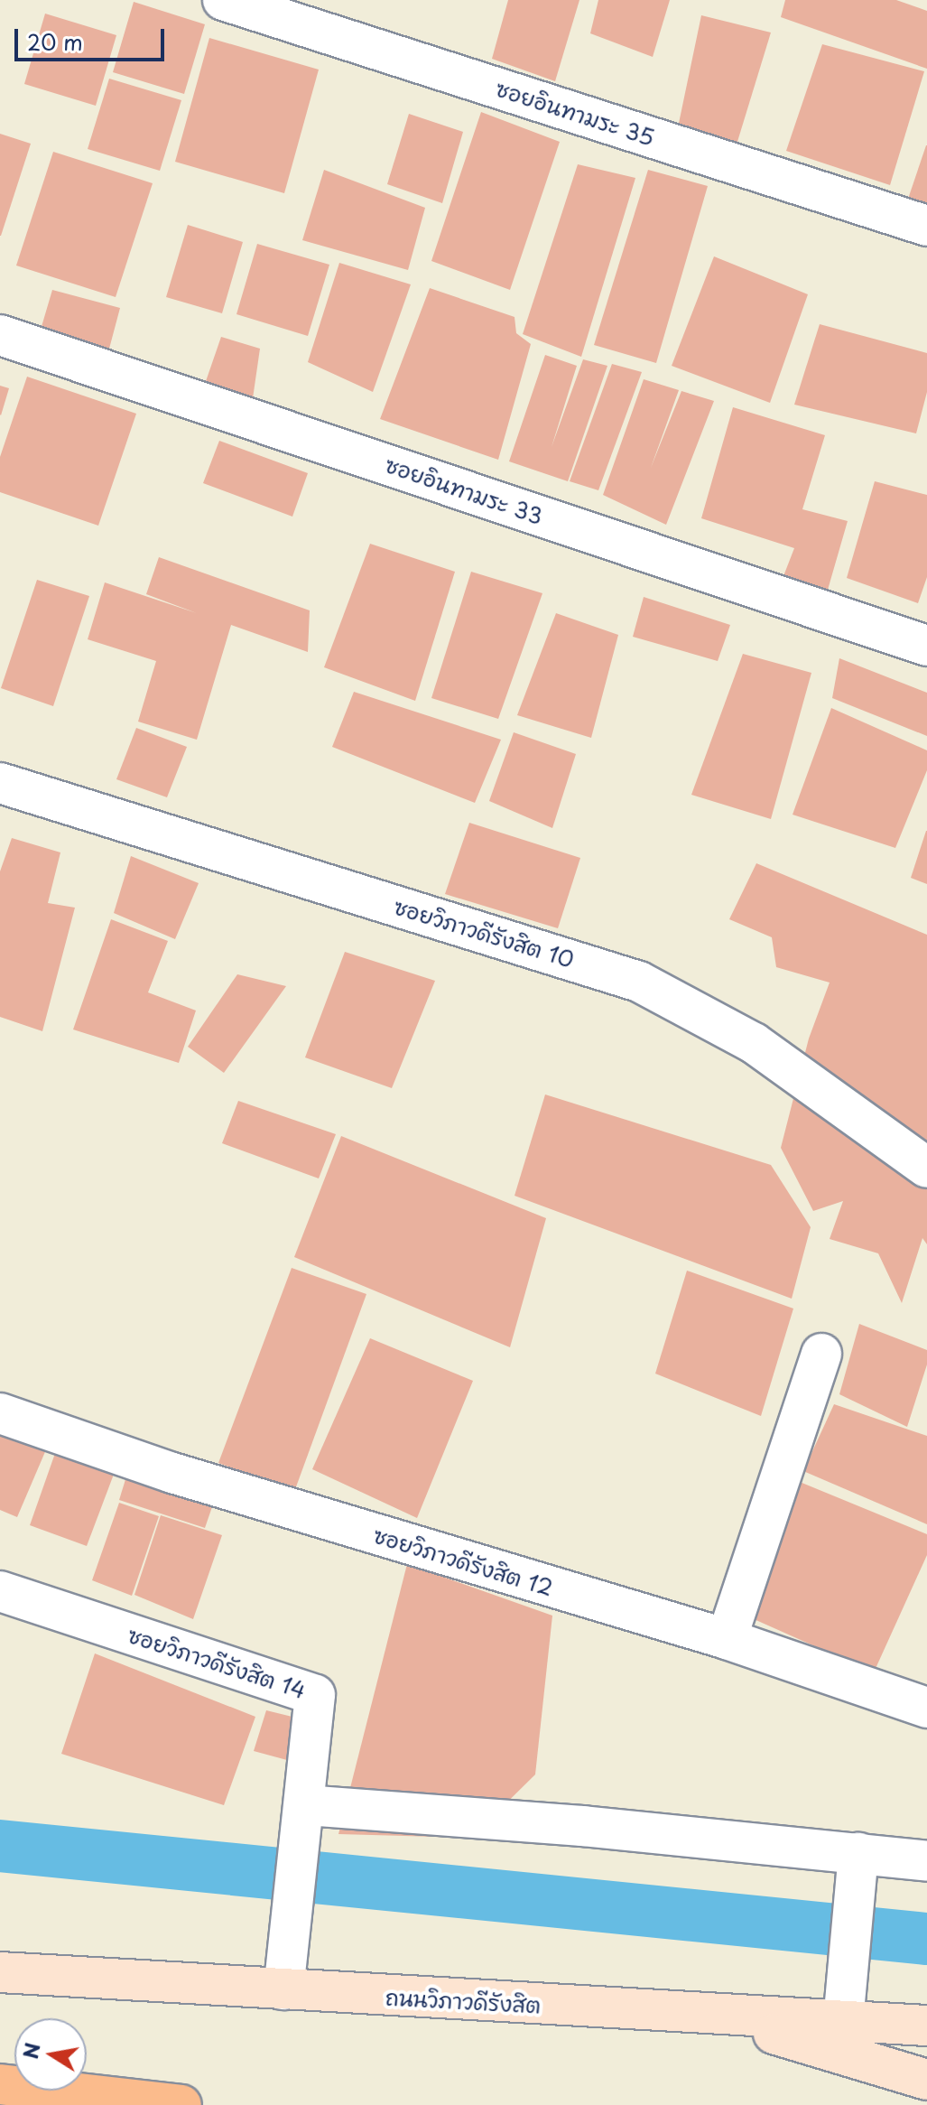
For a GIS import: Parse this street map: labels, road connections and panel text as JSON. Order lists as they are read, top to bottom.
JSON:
{
  "streets": {
    "main road": ["ถนนวิภาวดีรังสิต"],
    "street": [
      "ซอยอินทามระ 35",
      "ซอยอินทามระ 33",
      "ซอยวิภาวดีรังสิต 10",
      "ซอยวิภาวดีรังสิต 12",
      "ซอยวิภาวดีรังสิต 14"
    ]
  },
  "crossings": [
    ["ซอยวิภาวดีรังสิต 14", "ถนนวิภาวดีรังสิต"]
  ],
  "scale_bar": "20 m",
  "north": "left"
}
